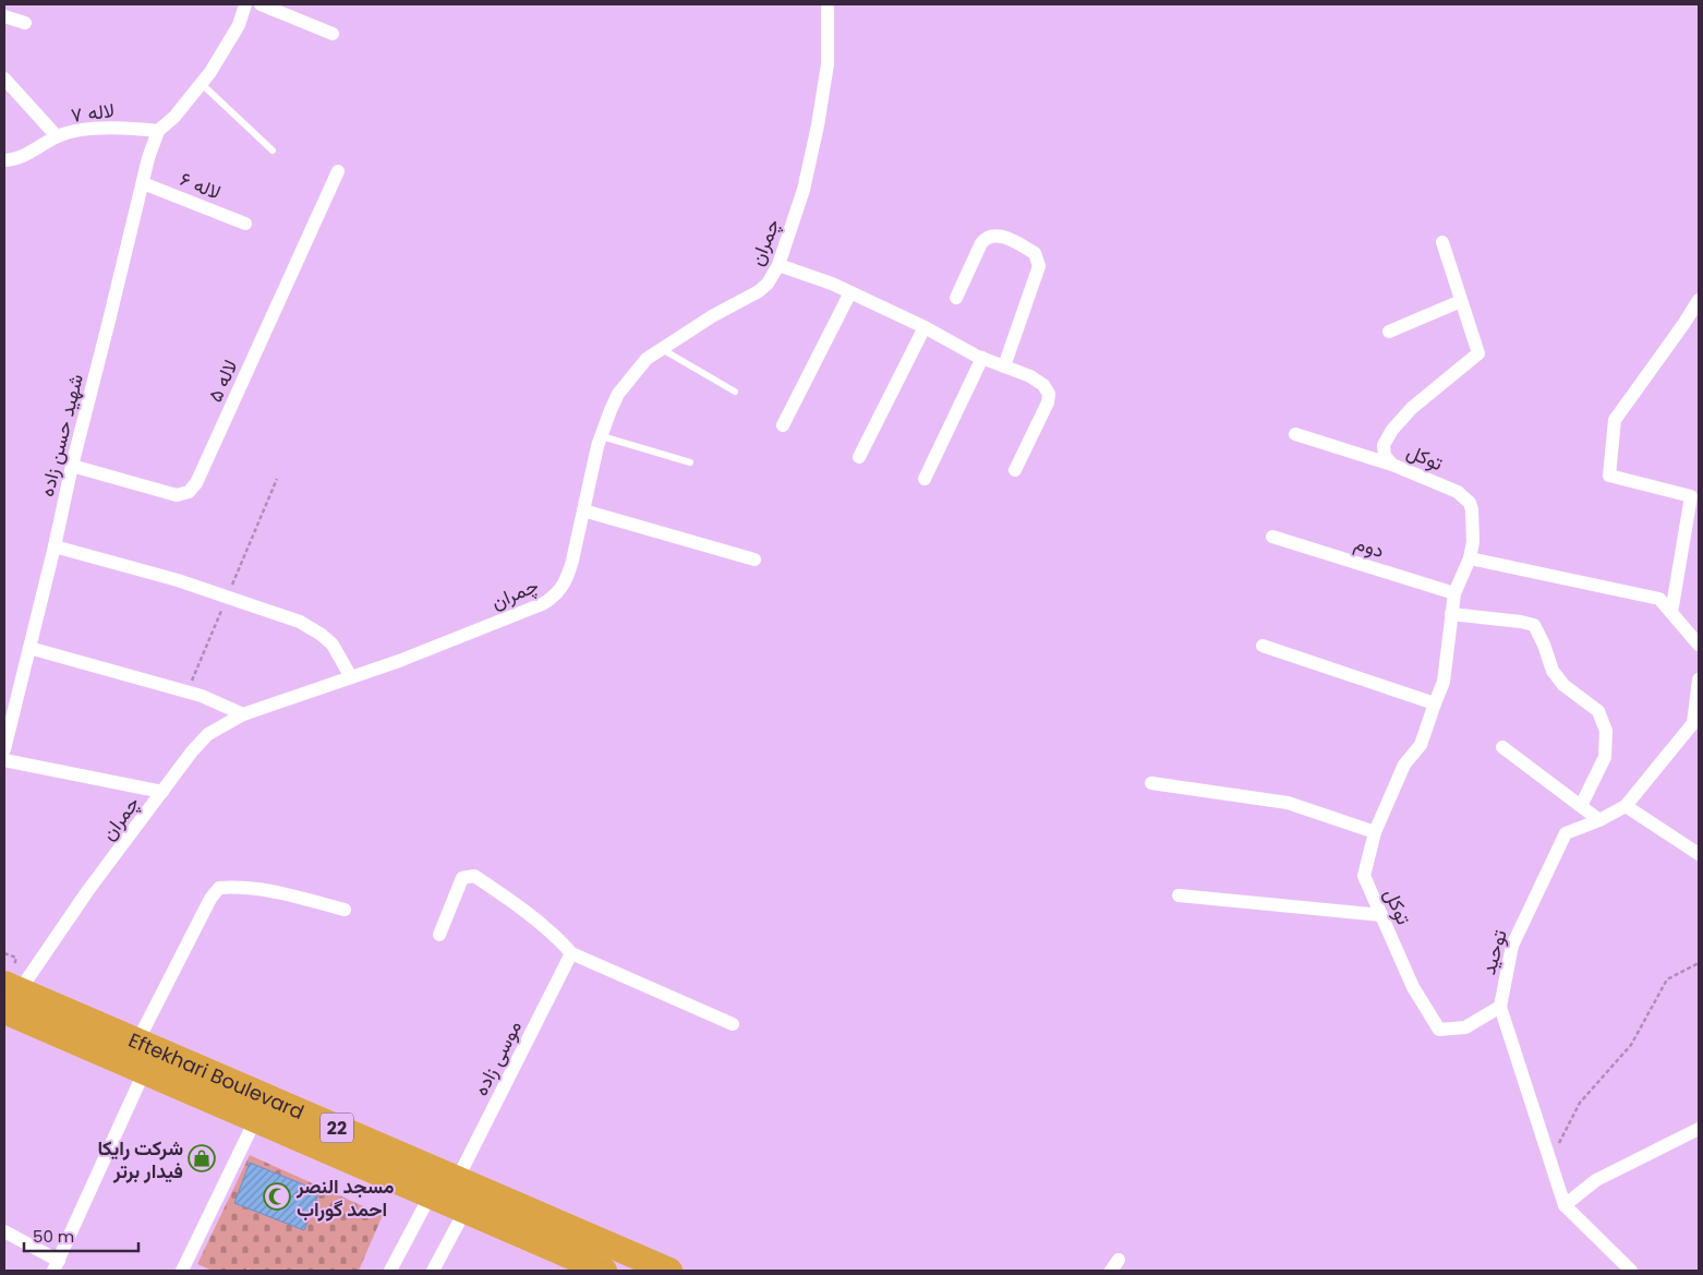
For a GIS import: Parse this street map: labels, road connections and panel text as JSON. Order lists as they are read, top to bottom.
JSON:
{
  "streets": {
    "highway": ["Eftekhari Boulevard", "22"],
    "street": [
      "لاله ۷",
      "لاله ۶",
      "چمران",
      "لاله ۵",
      "شهید حسن زاده",
      "توکل",
      "دوم",
      "توحید",
      "موسی زاده"
    ]
  },
  "crossings": [
    ["لاله ۷", "شهید حسن زاده"],
    ["لاله ۶", "شهید حسن زاده"],
    ["چمران", "Eftekhari Boulevard"],
    ["لاله ۵", "شهید حسن زاده"],
    ["توکل", "دوم"],
    ["توکل", "توحید"],
    ["موسی زاده", "Eftekhari Boulevard"]
  ],
  "places": {
    "shop": ["شرکت رایکا فیدار برتر"],
    "mosque": ["مسجد النصر احمد گوراب"]
  },
  "scale_bar": "50 m"
}
